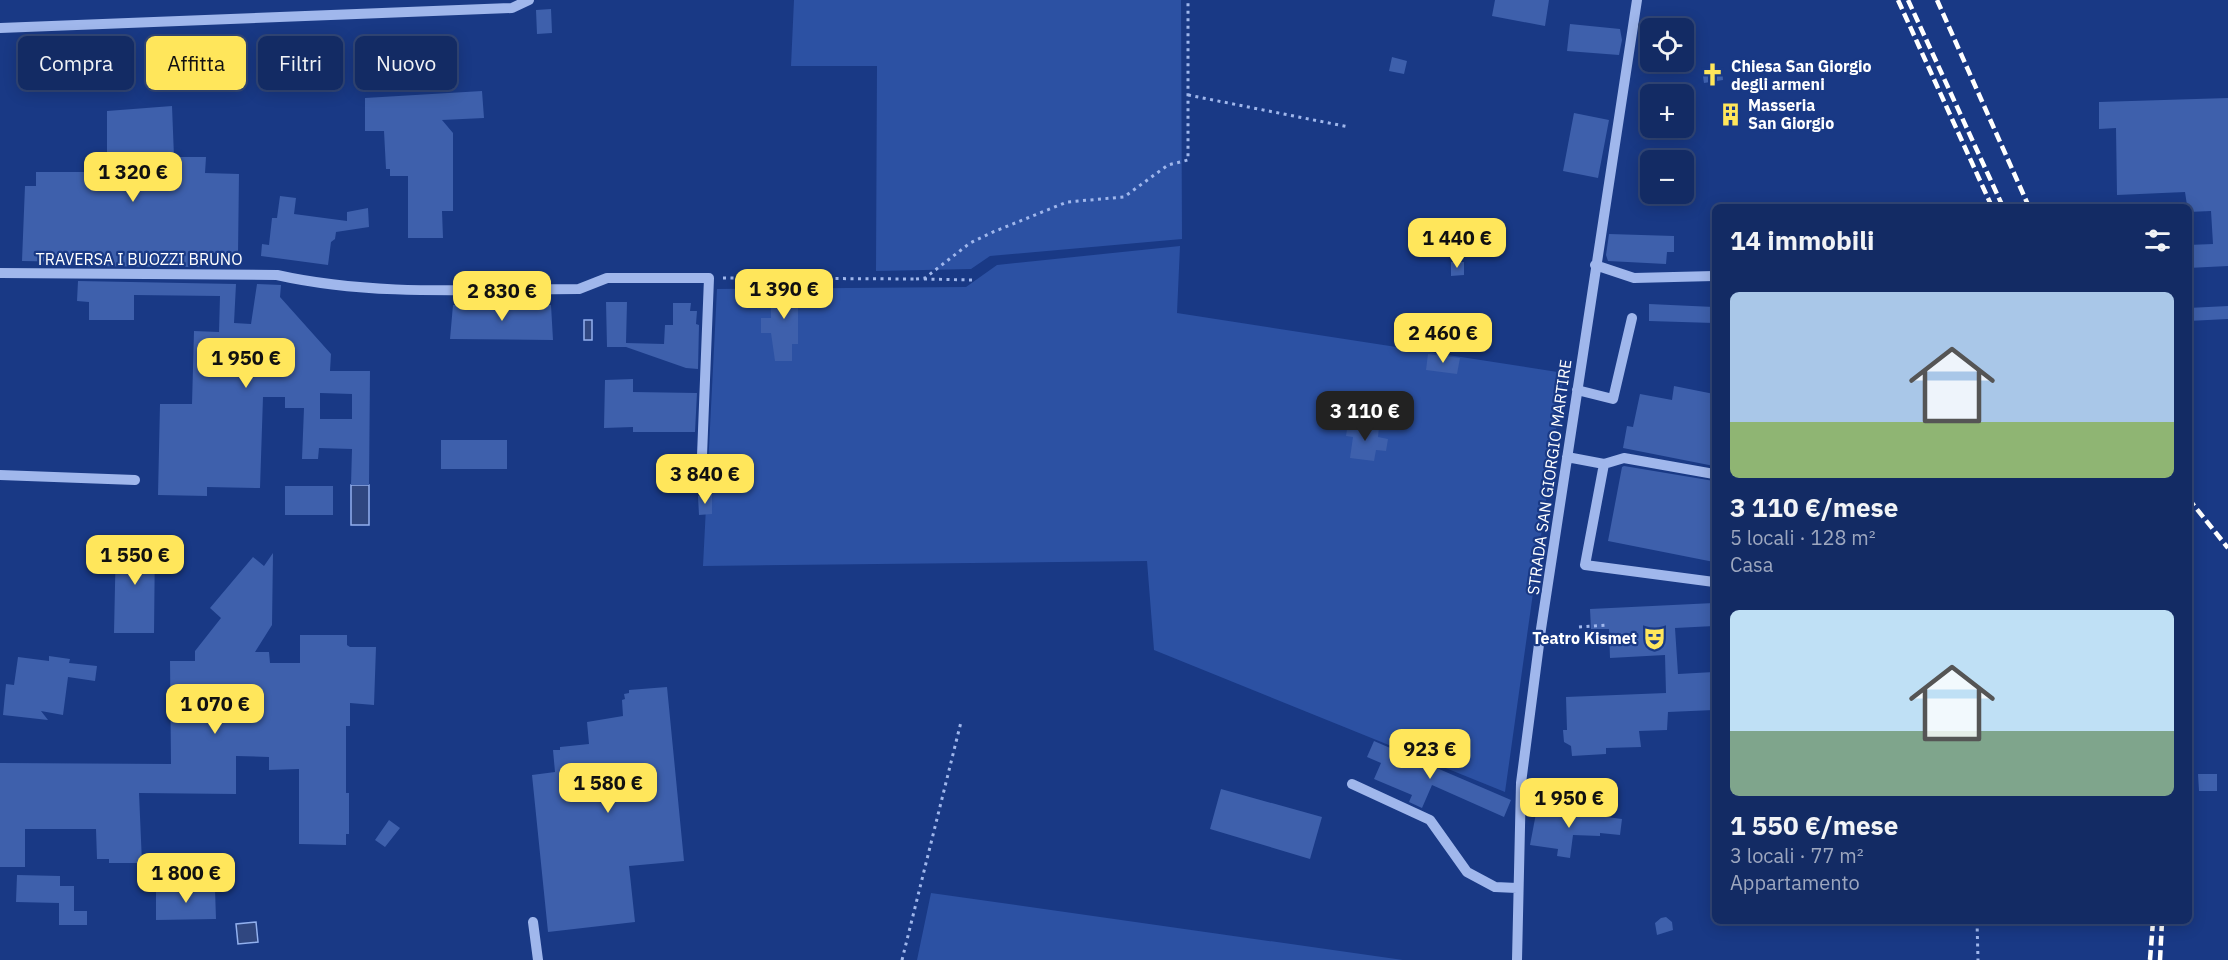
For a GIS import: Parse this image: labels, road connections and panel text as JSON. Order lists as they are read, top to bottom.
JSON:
{
  "streets": {
    "street": ["TRAVERSA I BUOZZI BRUNO", "STRADA SAN GIORGIO MARTIRE"]
  },
  "places": {
    "church": ["Chiesa San Giorgio degli armeni"],
    "building": ["Masseria San Giorgio"],
    "theatre": ["Teatro Kismet"]
  },
  "page": {
    "map_buttons": ["+", "−"],
    "chip": [
      "Compra",
      "Affitta",
      "Filtri",
      "Nuovo"
    ],
    "price": [
      "1 320 €",
      "1 440 €",
      "1 390 €",
      "2 830 €",
      "2 460 €",
      "1 950 €",
      "3 110 €",
      "3 840 €",
      "1 550 €",
      "1 070 €",
      "923 €",
      "1 580 €",
      "1 950 €",
      "1 800 €"
    ],
    "heading": "14 immobili",
    "list": [
      {
        "name": "3 110 €/mese",
        "note": "5 locali · 128 m² · Casa"
      },
      {
        "name": "1 550 €/mese",
        "note": "3 locali · 77 m² · Appartamento"
      }
    ]
  }
}
